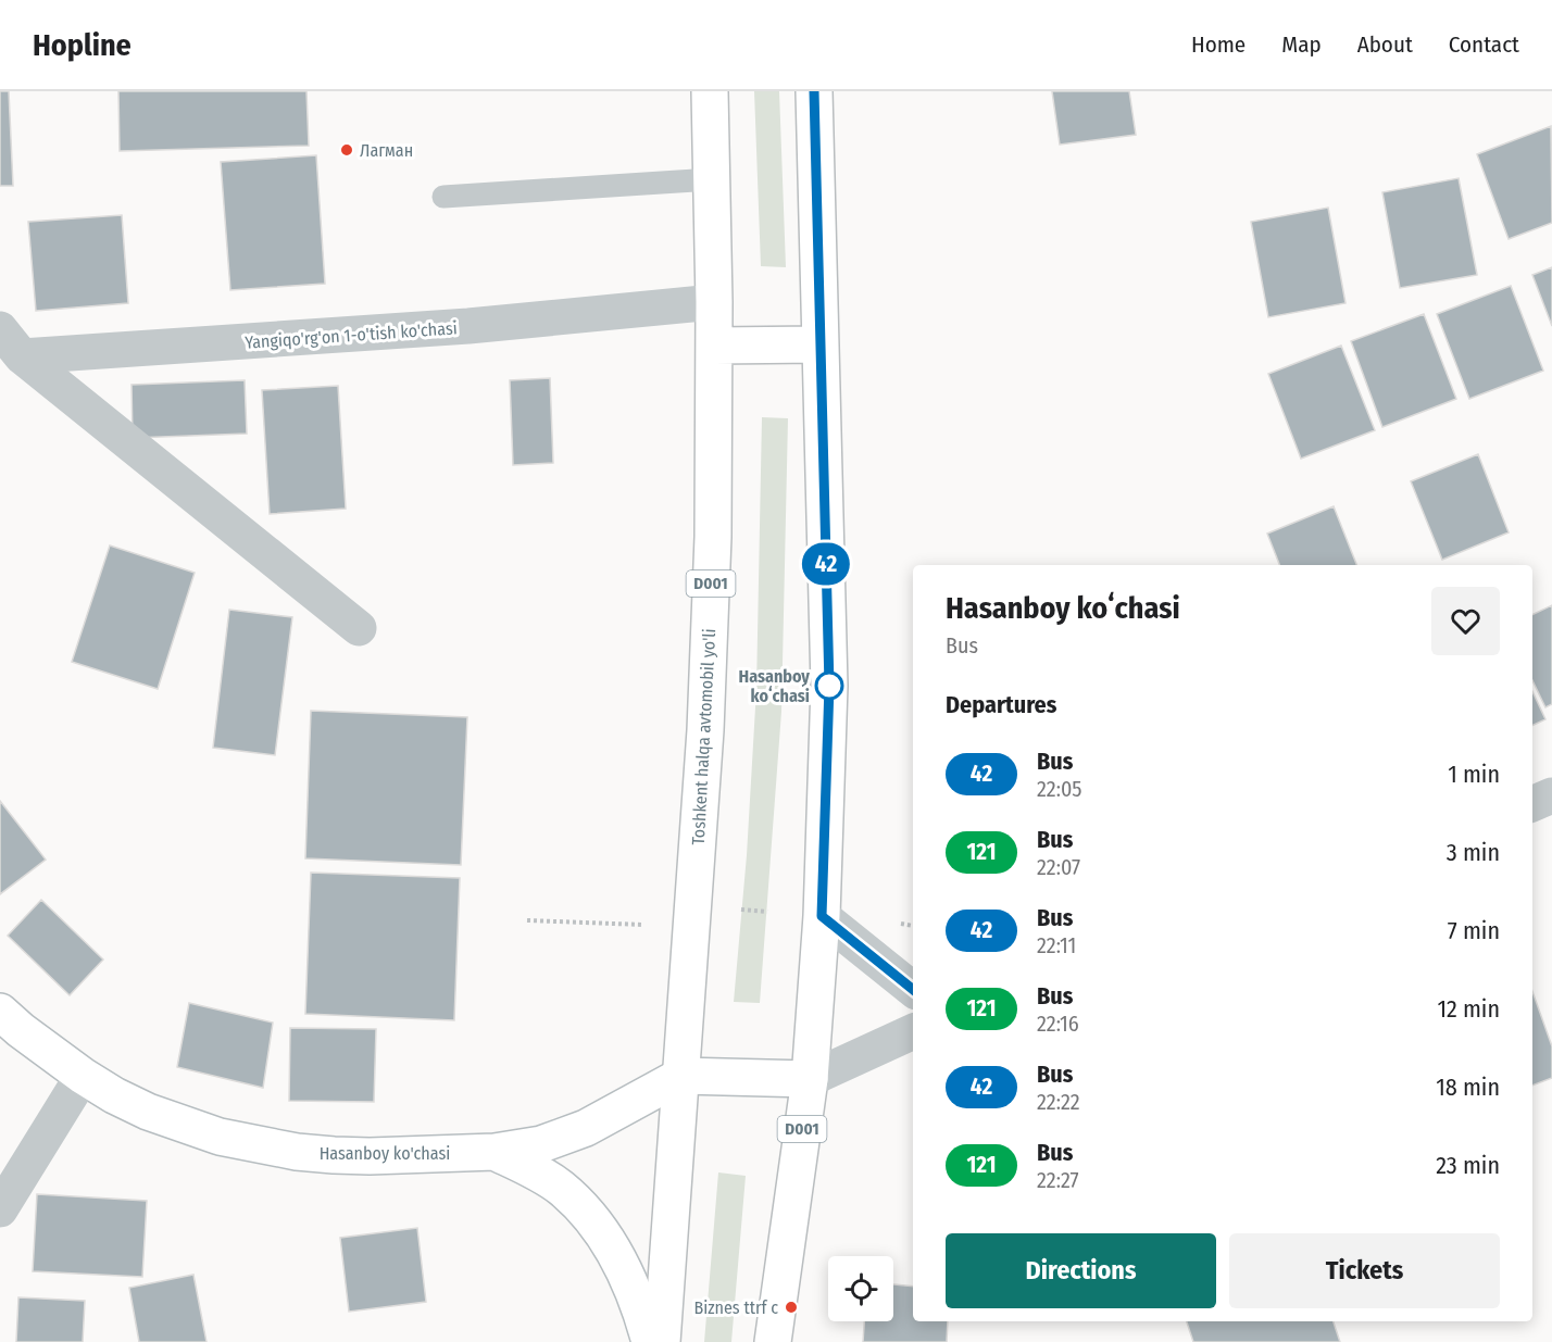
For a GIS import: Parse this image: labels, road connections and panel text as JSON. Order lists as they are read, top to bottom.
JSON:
{
  "streets": {
    "main road": ["D001", "Toshkent halqa avtomobil yo'li", "Hasanboy ko'chasi"],
    "street": ["Yangiqo'rg'on 1-o'tish ko'chasi"]
  },
  "crossings": [
    ["Yangiqo'rg'on 1-o'tish ko'chasi", "Toshkent halqa avtomobil yo'li"],
    ["Toshkent halqa avtomobil yo'li", "Hasanboy ko'chasi"]
  ],
  "places": ["Лагман", "Hasanboy koʻchasi", "Biznes ttrf c"],
  "lines": ["bus line 42"],
  "page": {
    "header": "Hopline",
    "nav": [
      "Home",
      "Map",
      "About",
      "Contact"
    ],
    "on_map": "42",
    "heading": [
      ["Hasanboy koʻchasi", "Bus"],
      "Departures"
    ],
    "list": [
      {
        "mark": "42",
        "name": "Bus",
        "note": "22:05",
        "value": "1 min"
      },
      {
        "mark": "121",
        "name": "Bus",
        "note": "22:07",
        "value": "3 min"
      },
      {
        "mark": "42",
        "name": "Bus",
        "note": "22:11",
        "value": "7 min"
      },
      {
        "mark": "121",
        "name": "Bus",
        "note": "22:16",
        "value": "12 min"
      },
      {
        "mark": "42",
        "name": "Bus",
        "note": "22:22",
        "value": "18 min"
      },
      {
        "mark": "121",
        "name": "Bus",
        "note": "22:27",
        "value": "23 min"
      }
    ],
    "buttons": ["Directions", "Tickets"]
  }
}
